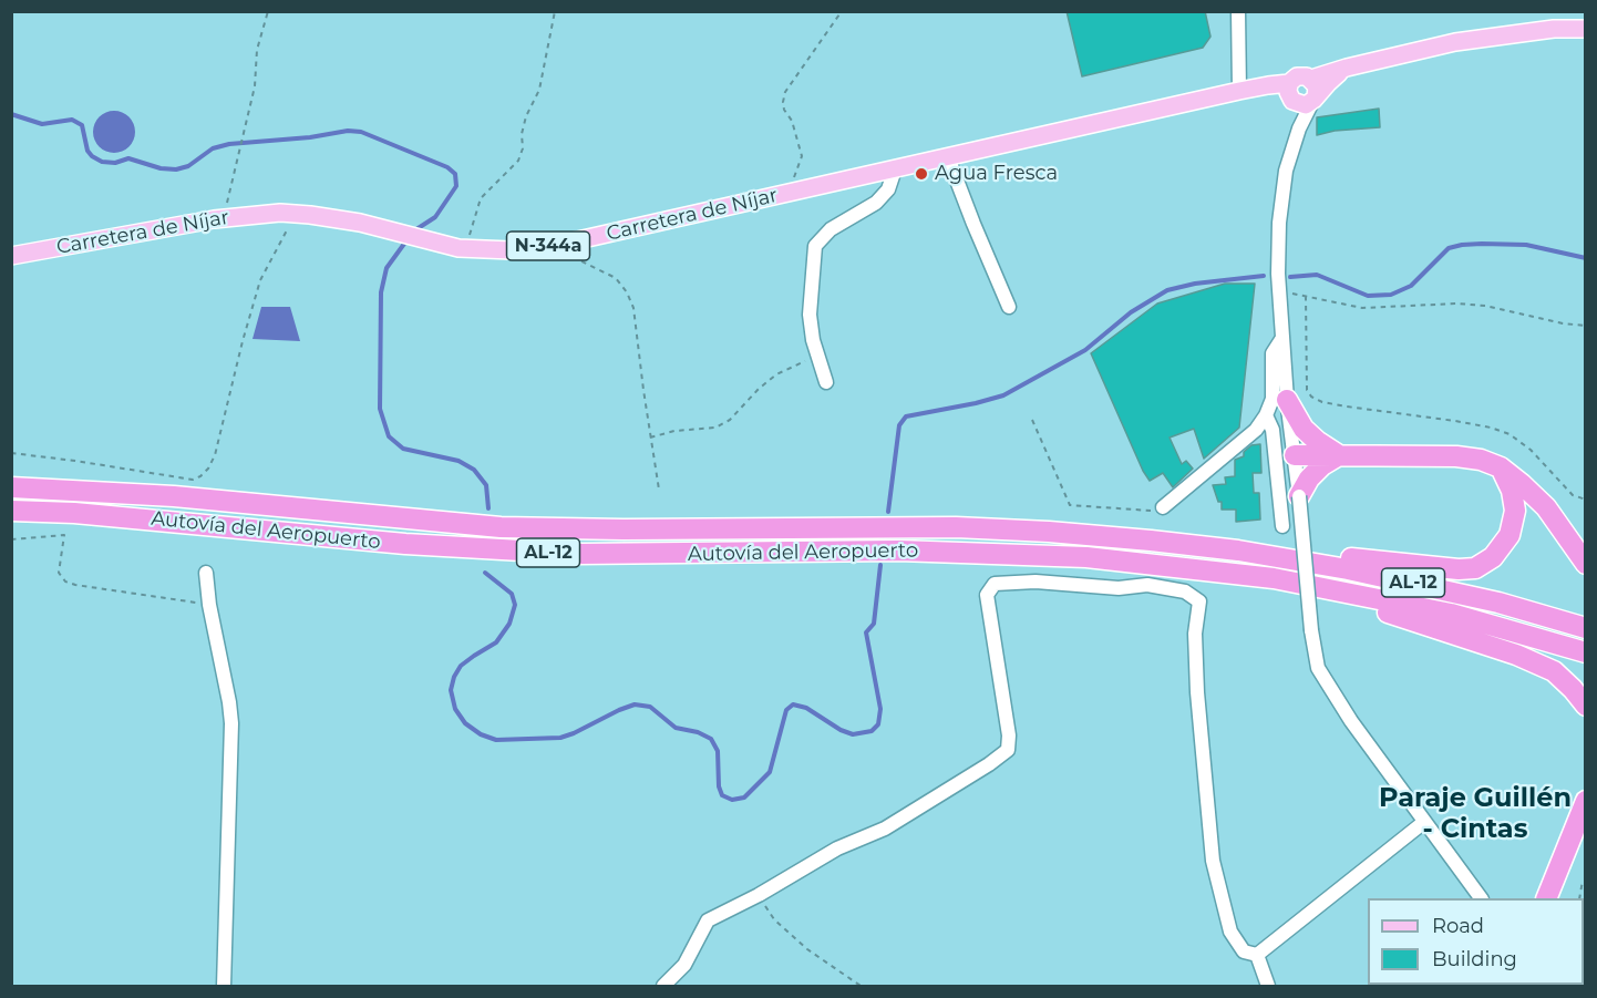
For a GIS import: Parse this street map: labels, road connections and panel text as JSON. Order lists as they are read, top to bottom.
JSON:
{
  "streets": {
    "highway": ["Autovía del Aeropuerto", "AL-12"],
    "main road": ["Carretera de Níjar", "N-344a"]
  },
  "districts": ["Paraje Guillén - Cintas"],
  "places": ["Agua Fresca"],
  "legend": ["Road", "Building"]
}
